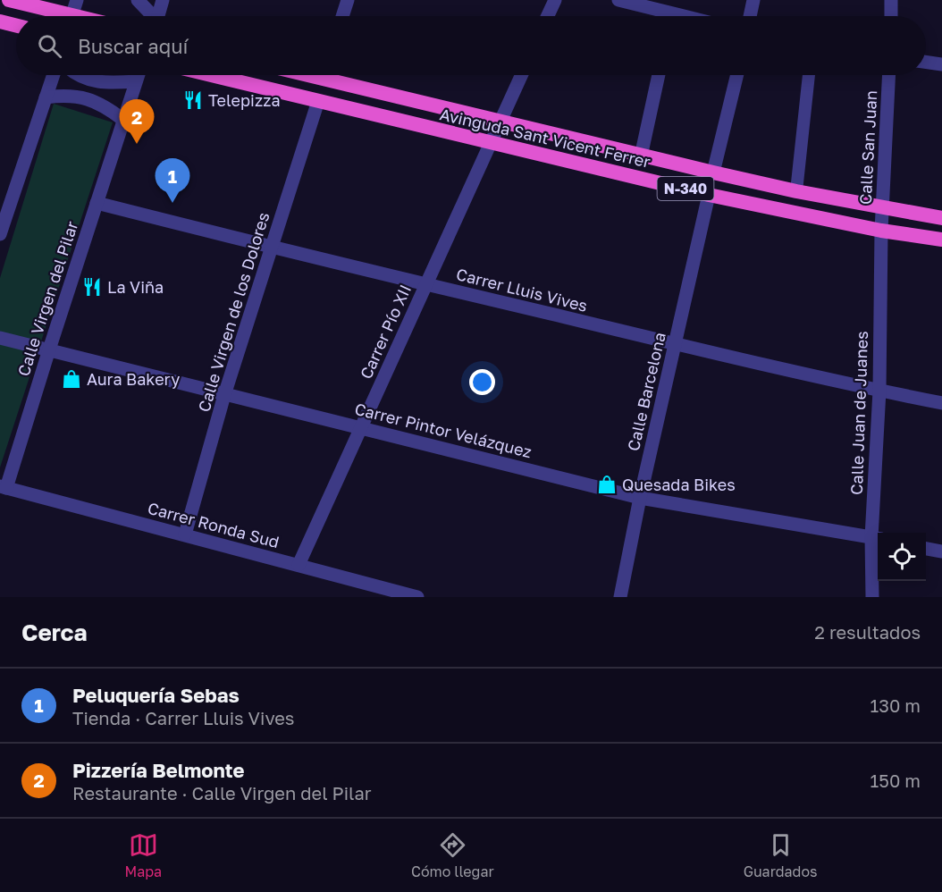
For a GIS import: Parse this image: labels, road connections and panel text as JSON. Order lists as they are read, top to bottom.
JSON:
{
  "streets": {
    "highway": ["Avinguda Sant Vicent Ferrer", "N-340"],
    "street": [
      "Calle San Juan",
      "Carrer Lluis Vives",
      "Calle Virgen del Pilar",
      "Calle Virgen de los Dolores",
      "Carrer Pío XII",
      "Calle Barcelona",
      "Calle Juan de Juanes",
      "Carrer Pintor Velázquez",
      "Carrer Ronda Sud"
    ]
  },
  "crossings": [
    ["Avinguda Sant Vicent Ferrer", "Calle San Juan"],
    ["Avinguda Sant Vicent Ferrer", "Calle Virgen de los Dolores"],
    ["Avinguda Sant Vicent Ferrer", "Carrer Pío XII"],
    ["Avinguda Sant Vicent Ferrer", "Calle Barcelona"],
    ["Avinguda Sant Vicent Ferrer", "Calle Juan de Juanes"],
    ["Calle San Juan", "Calle Juan de Juanes"],
    ["Carrer Lluis Vives", "Calle Virgen del Pilar"],
    ["Carrer Lluis Vives", "Calle Virgen de los Dolores"],
    ["Carrer Lluis Vives", "Carrer Pío XII"],
    ["Carrer Lluis Vives", "Calle Barcelona"],
    ["Carrer Lluis Vives", "Calle Juan de Juanes"],
    ["Calle Virgen del Pilar", "Carrer Pintor Velázquez"],
    ["Calle Virgen del Pilar", "Carrer Ronda Sud"],
    ["Calle Virgen de los Dolores", "Carrer Pintor Velázquez"],
    ["Calle Virgen de los Dolores", "Carrer Ronda Sud"],
    ["Carrer Pío XII", "Carrer Pintor Velázquez"],
    ["Carrer Pío XII", "Carrer Ronda Sud"],
    ["Calle Barcelona", "Carrer Pintor Velázquez"],
    ["Calle Juan de Juanes", "Carrer Pintor Velázquez"]
  ],
  "places": {
    "restaurant": ["Telepizza", "La Viña"],
    "shop": ["Aura Bakery", "Quesada Bikes"]
  },
  "page": {
    "search": "Buscar aquí",
    "pins": ["2", "1"],
    "heading": ["Cerca", "2 resultados"],
    "list": [
      {
        "mark": "1",
        "name": "Peluquería Sebas",
        "note": "Tienda · Carrer Lluis Vives",
        "value": "130 m"
      },
      {
        "mark": "2",
        "name": "Pizzería Belmonte",
        "note": "Restaurante · Calle Virgen del Pilar",
        "value": "150 m"
      }
    ],
    "nav": ["Mapa", "Cómo llegar", "Guardados"]
  }
}
